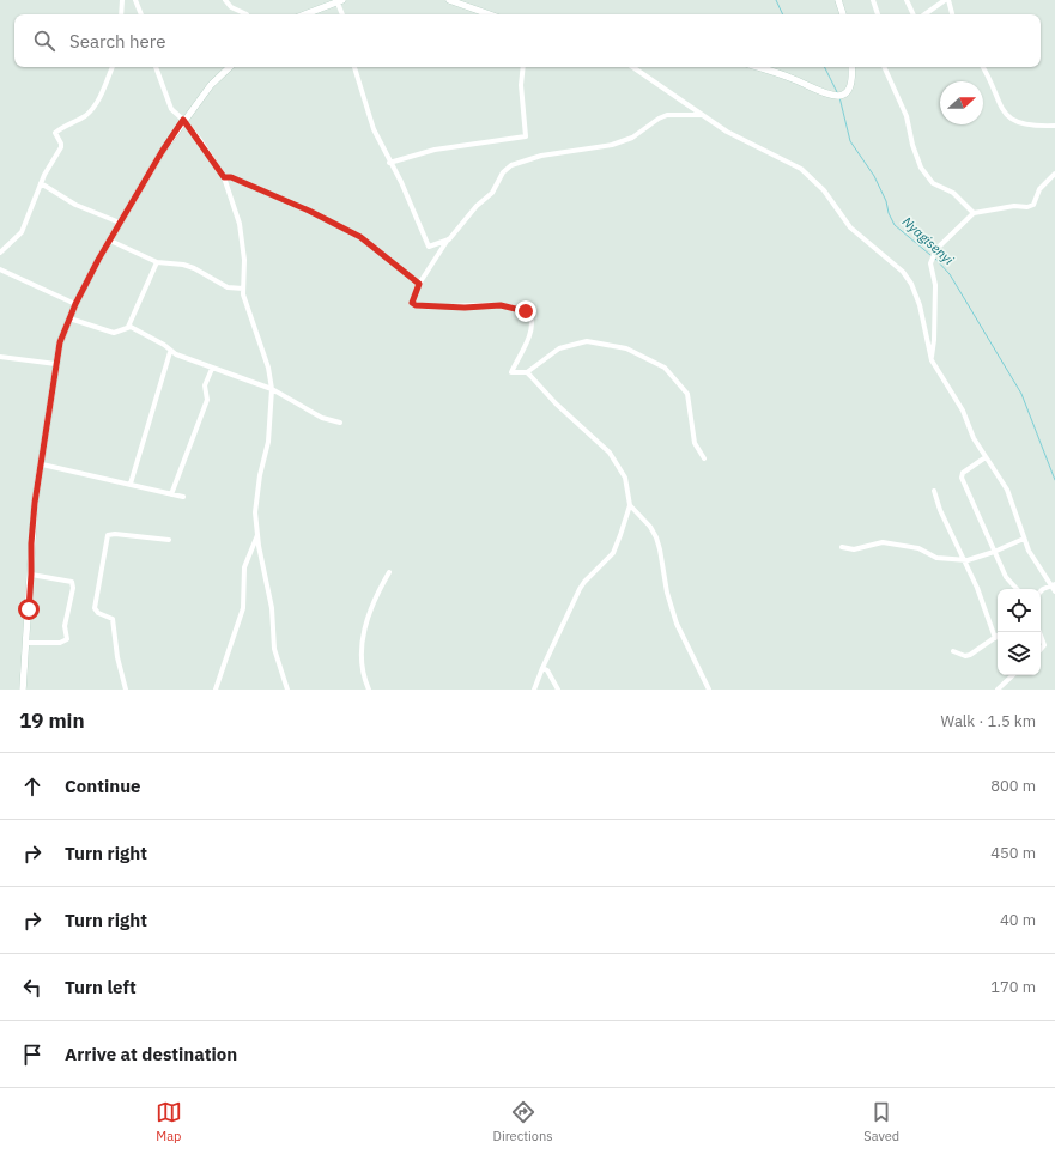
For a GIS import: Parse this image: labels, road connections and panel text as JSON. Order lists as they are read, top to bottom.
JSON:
{
  "water": ["Nyagisenyi"],
  "north": "right",
  "page": {
    "search": "Search here",
    "heading": ["19 min", "Walk · 1.5 km"],
    "list": [
      ["Continue", "800 m"],
      ["Turn right", "450 m"],
      ["Turn right", "40 m"],
      ["Turn left", "170 m"],
      "Arrive at destination"
    ],
    "nav": ["Map", "Directions", "Saved"]
  }
}
